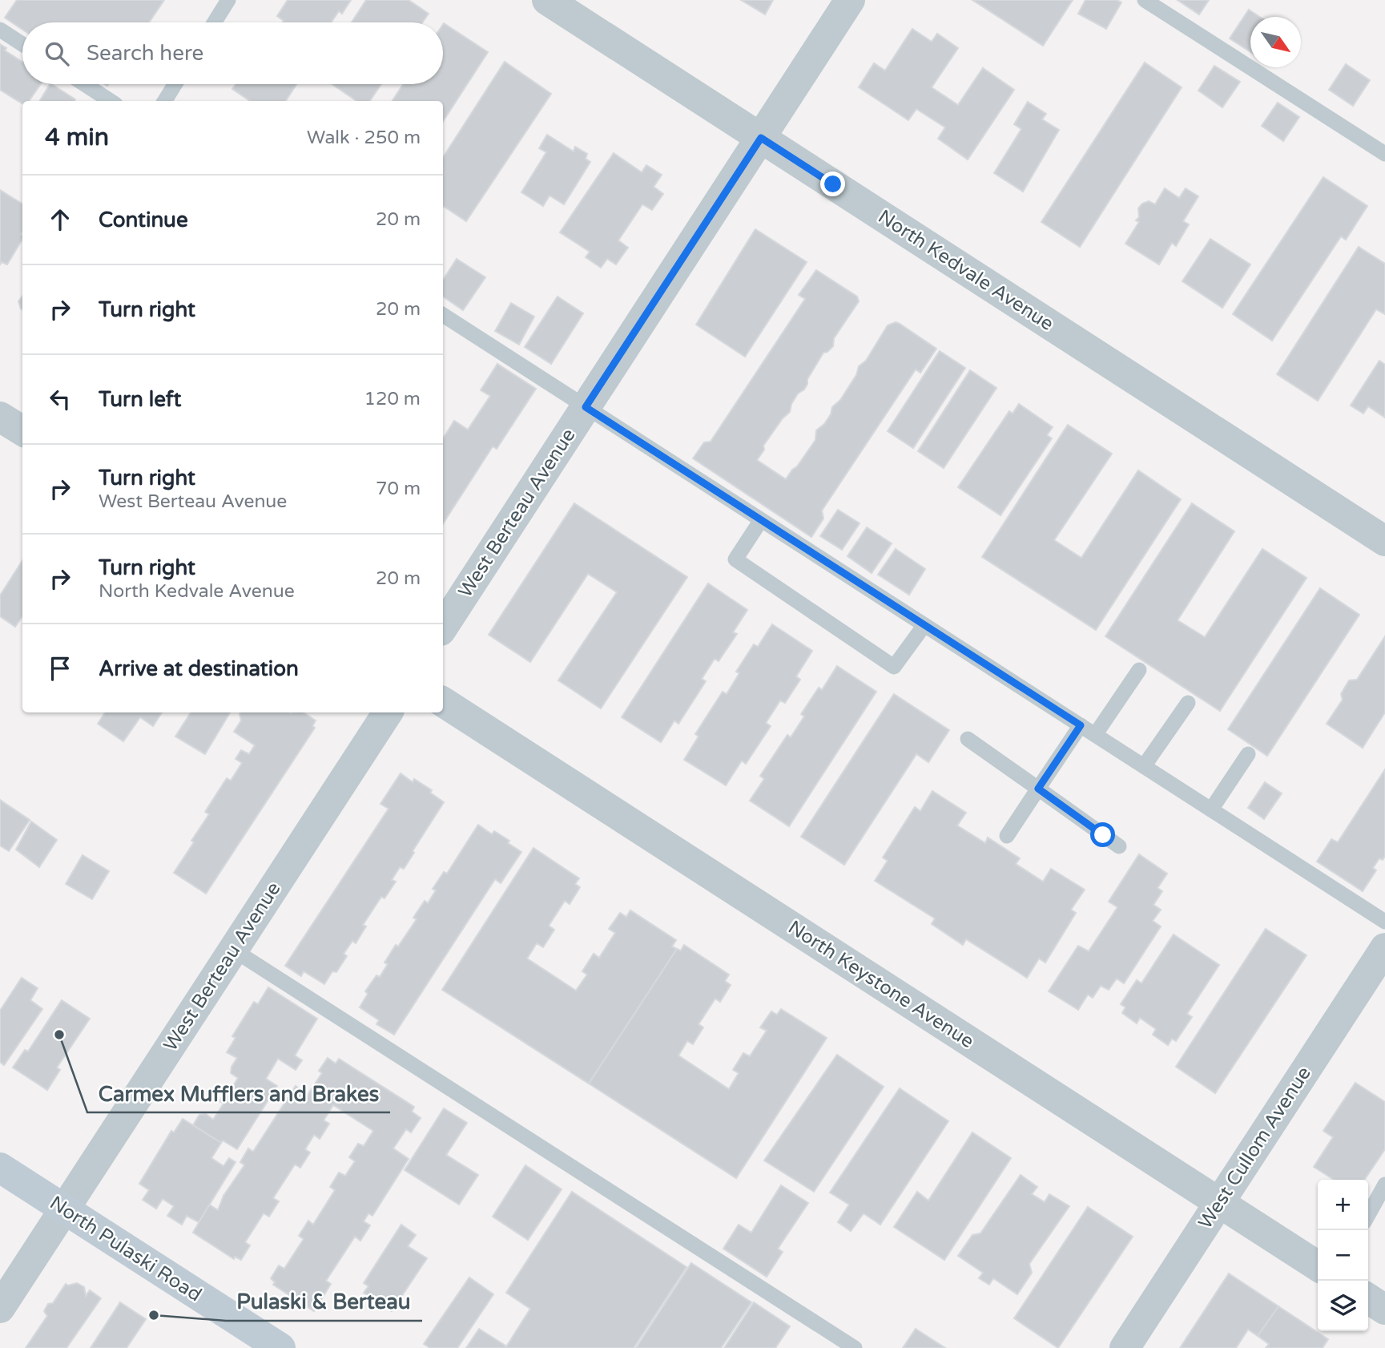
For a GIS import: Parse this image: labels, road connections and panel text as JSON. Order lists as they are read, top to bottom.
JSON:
{
  "streets": {
    "main road": ["North Pulaski Road"],
    "street": [
      "North Kedvale Avenue",
      "West Berteau Avenue",
      "North Keystone Avenue",
      "West Cullom Avenue"
    ]
  },
  "crossings": [
    ["North Kedvale Avenue", "West Berteau Avenue"],
    ["West Berteau Avenue", "North Pulaski Road"],
    ["North Keystone Avenue", "West Cullom Avenue"]
  ],
  "places": ["Carmex Mufflers and Brakes", "Pulaski & Berteau"],
  "north": "bottom right",
  "page": {
    "search": "Search here",
    "heading": ["4 min", "Walk · 250 m"],
    "list": [
      ["Continue", "20 m"],
      ["Turn right", "20 m"],
      ["Turn left", "120 m"],
      ["Turn right", "West Berteau Avenue", "70 m"],
      ["Turn right", "North Kedvale Avenue", "20 m"],
      "Arrive at destination"
    ],
    "map_buttons": ["+", "−"]
  }
}
